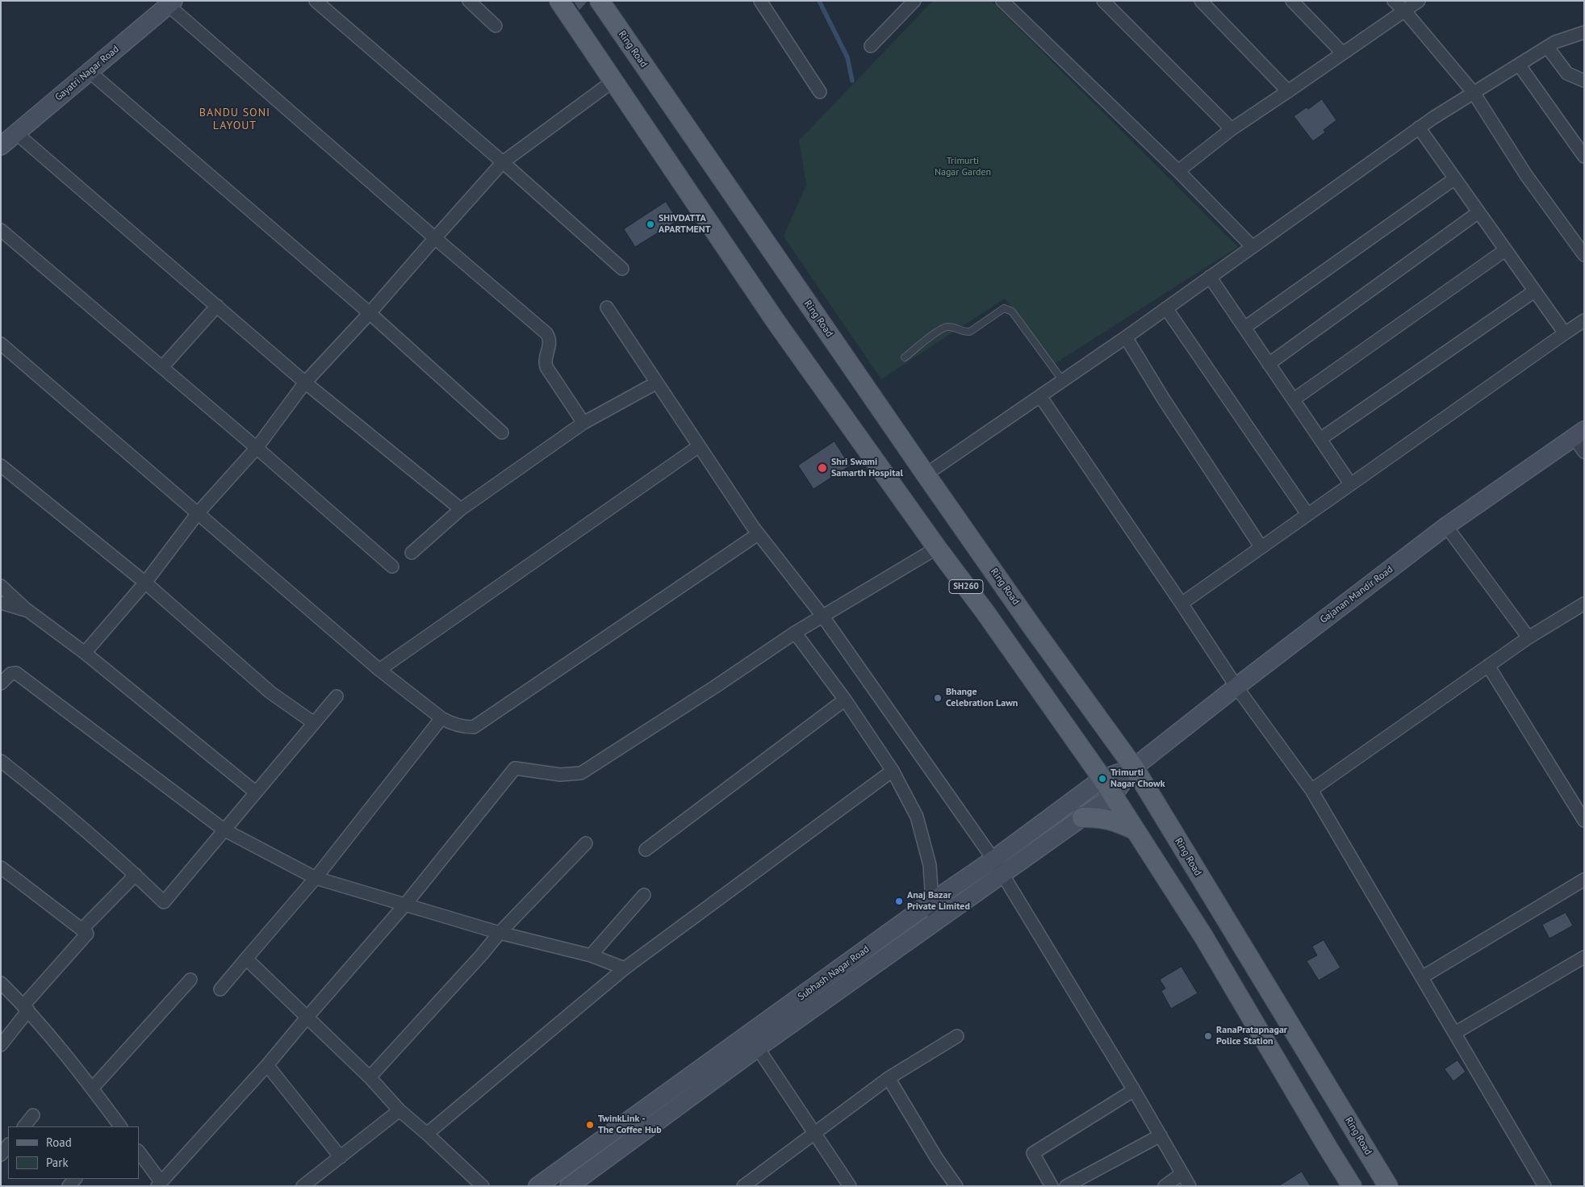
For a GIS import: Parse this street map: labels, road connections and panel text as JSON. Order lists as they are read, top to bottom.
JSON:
{
  "streets": {
    "main road": ["Ring Road", "SH260"],
    "street": ["Gayatri Nagar Road", "Gajanan Mandir Road", "Subhash Nagar Road"]
  },
  "crossings": [
    ["Ring Road", "Gajanan Mandir Road"],
    ["Ring Road", "Subhash Nagar Road"],
    ["SH260", "Subhash Nagar Road"],
    ["Gajanan Mandir Road", "Subhash Nagar Road"]
  ],
  "districts": ["BANDU SONI LAYOUT"],
  "parks": ["Trimurti Nagar Garden"],
  "places": [
    "SHIVDATTA APARTMENT",
    "Shri Swami Samarth Hospital",
    "Bhange Celebration Lawn",
    "Trimurti Nagar Chowk",
    "Anaj Bazar Private Limited",
    "RanaPratapnagar Police Station",
    "TwinkLink - The Coffee Hub"
  ],
  "legend": ["Road", "Park"]
}
